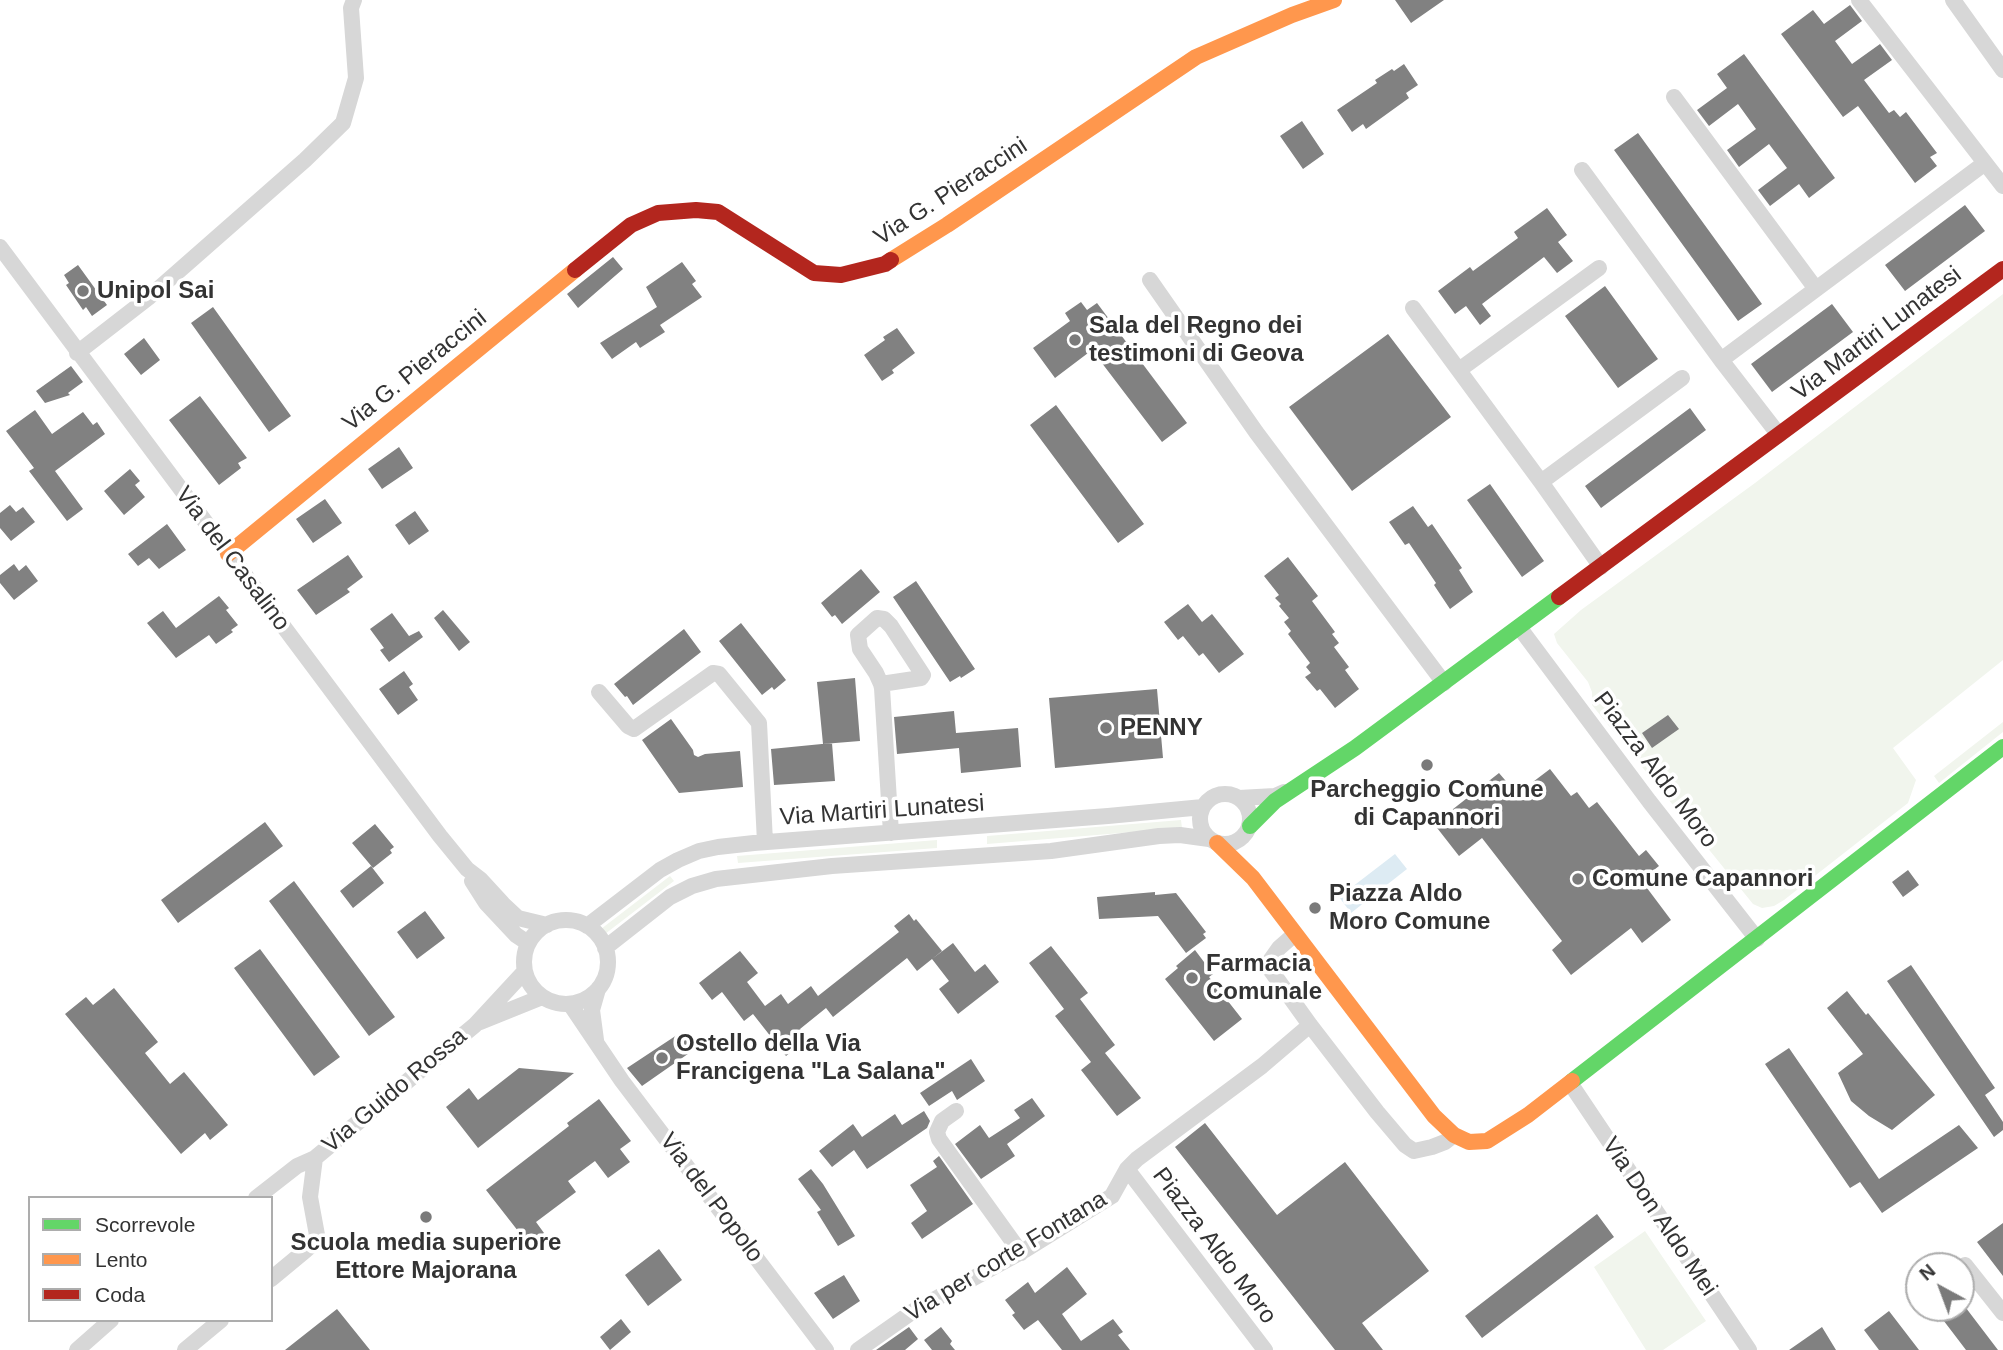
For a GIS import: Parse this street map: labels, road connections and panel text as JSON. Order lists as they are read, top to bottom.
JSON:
{
  "streets": {
    "street": [
      "Via G. Pieraccini",
      "Via Martiri Lunatesi",
      "Via del Casalino",
      "Piazza Aldo Moro",
      "Via Guido Rossa",
      "Via del Popolo",
      "Via Don Aldo Mei",
      "Via per corte Fontana"
    ]
  },
  "crossings": [
    ["Via G. Pieraccini", "Via del Casalino"],
    ["Via Martiri Lunatesi", "Via del Casalino"],
    ["Via Martiri Lunatesi", "Piazza Aldo Moro"],
    ["Via Martiri Lunatesi", "Via Guido Rossa"],
    ["Via Martiri Lunatesi", "Via del Popolo"],
    ["Via del Casalino", "Via Guido Rossa"],
    ["Via del Casalino", "Via del Popolo"],
    ["Piazza Aldo Moro", "Via per corte Fontana"],
    ["Via Guido Rossa", "Via del Popolo"]
  ],
  "places": [
    "Unipol Sai",
    "Sala del Regno dei testimoni di Geova",
    "PENNY",
    "Parcheggio Comune di Capannori",
    "Comune Capannori",
    "Piazza Aldo Moro Comune",
    "Farmacia Comunale",
    "Ostello della Via Francigena \"La Salana\"",
    "Scuola media superiore Ettore Majorana"
  ],
  "legend": ["Scorrevole", "Lento", "Coda"],
  "north": "top left"
}
